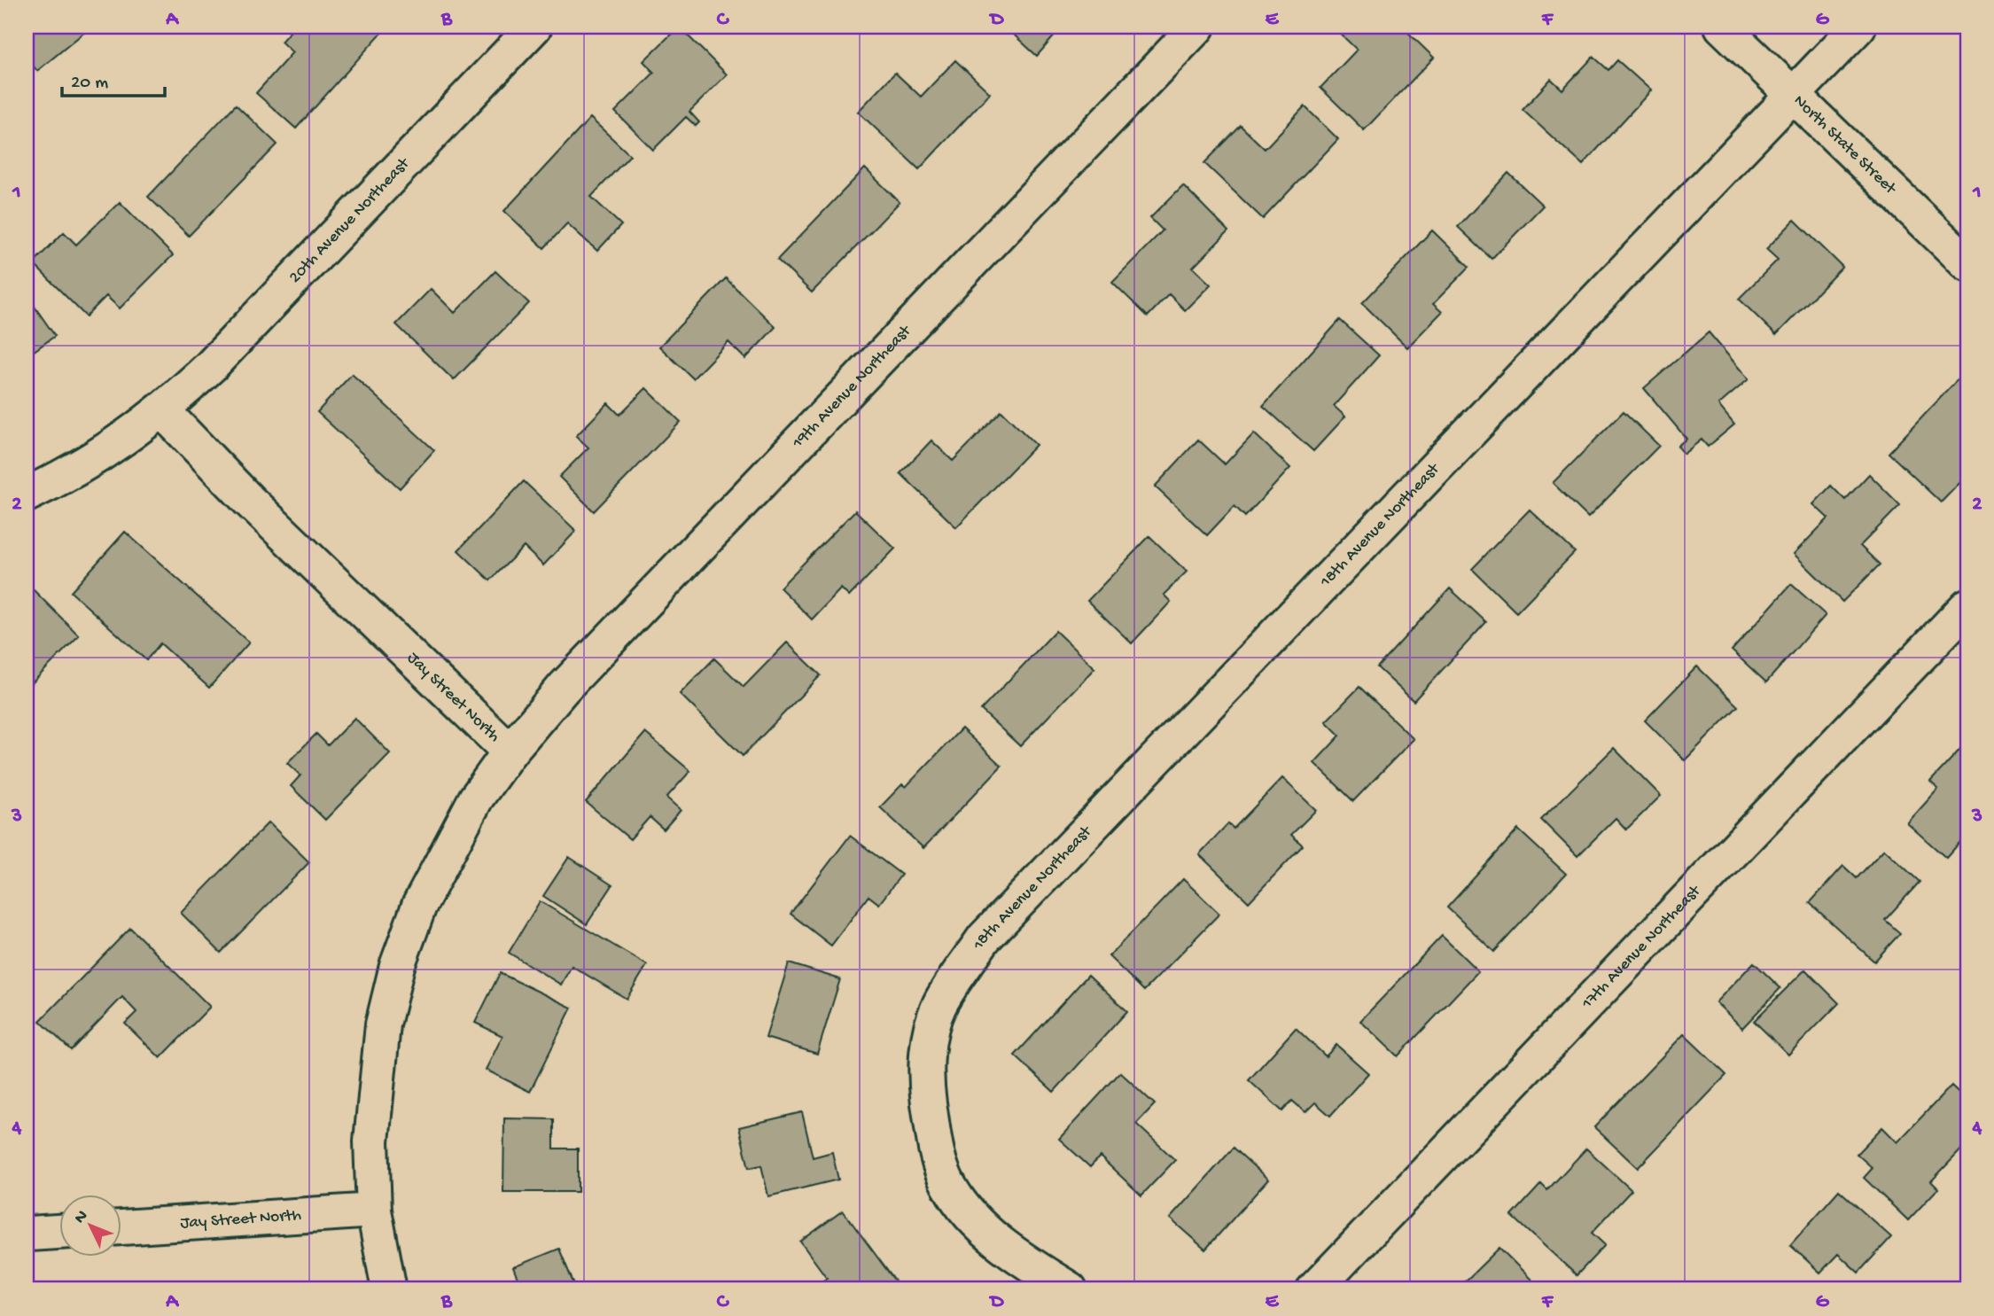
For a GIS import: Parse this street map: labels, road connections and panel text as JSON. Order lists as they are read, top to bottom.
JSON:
{
  "streets": {
    "street": [
      "North State Street",
      "20th Avenue Northeast",
      "19th Avenue Northeast",
      "18th Avenue Northeast",
      "Jay Street North",
      "17th Avenue Northeast"
    ]
  },
  "crossings": [
    ["North State Street", "18th Avenue Northeast"],
    ["20th Avenue Northeast", "Jay Street North"],
    ["19th Avenue Northeast", "Jay Street North"]
  ],
  "scale_bar": "20 m",
  "north": "top left",
  "grid": {
    "columns": [
      "A",
      "B",
      "C",
      "D",
      "E",
      "F",
      "G"
    ],
    "rows": [
      "1",
      "2",
      "3",
      "4"
    ]
  }
}
